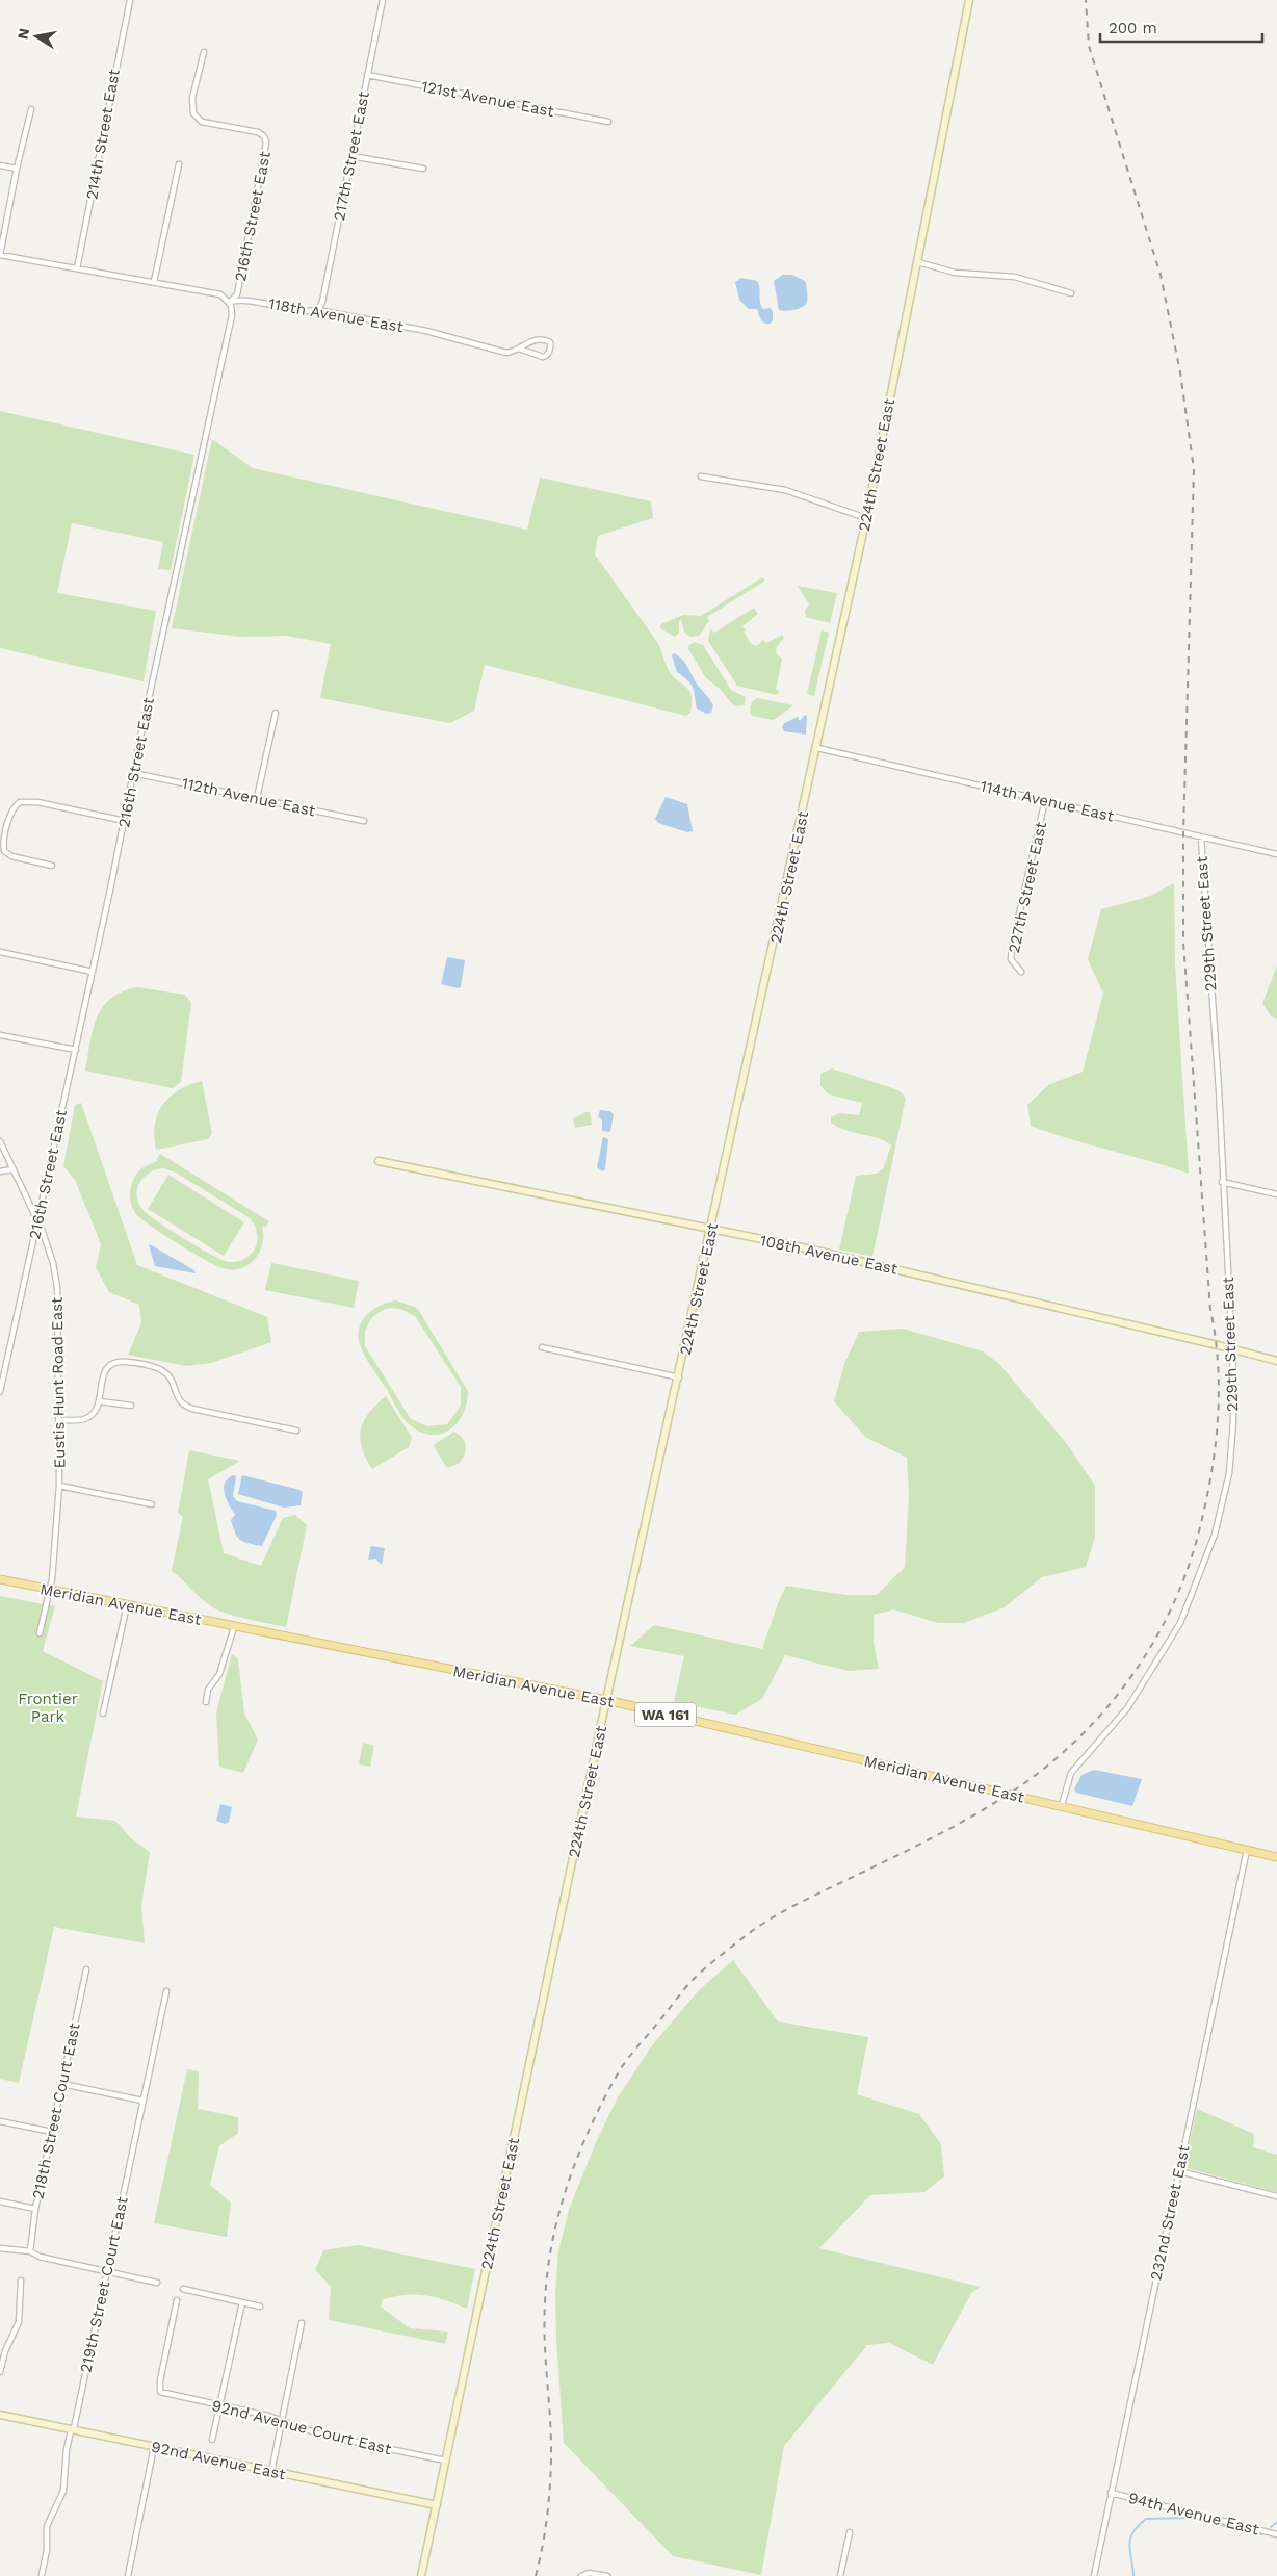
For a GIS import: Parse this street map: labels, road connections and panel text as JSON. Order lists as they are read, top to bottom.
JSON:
{
  "streets": {
    "main road": [
      "224th Street East",
      "108th Avenue East",
      "Meridian Avenue East",
      "WA 161",
      "92nd Avenue East"
    ],
    "street": [
      "121st Avenue East",
      "214th Street East",
      "217th Street East",
      "216th Street East",
      "118th Avenue East",
      "112th Avenue East",
      "114th Avenue East",
      "227th Street East",
      "229th Street East",
      "Eustis Hunt Road East",
      "218th Street Court East",
      "232nd Street East",
      "219th Street Court East",
      "92nd Avenue Court East",
      "94th Avenue East"
    ]
  },
  "crossings": [
    ["121st Avenue East", "217th Street East"],
    ["214th Street East", "118th Avenue East"],
    ["217th Street East", "118th Avenue East"],
    ["216th Street East", "118th Avenue East"],
    ["216th Street East", "112th Avenue East"],
    ["216th Street East", "Eustis Hunt Road East"],
    ["224th Street East", "114th Avenue East"],
    ["224th Street East", "108th Avenue East"],
    ["224th Street East", "Meridian Avenue East"],
    ["224th Street East", "92nd Avenue Court East"],
    ["224th Street East", "92nd Avenue East"],
    ["114th Avenue East", "227th Street East"],
    ["114th Avenue East", "229th Street East"],
    ["229th Street East", "108th Avenue East"],
    ["229th Street East", "Meridian Avenue East"],
    ["Eustis Hunt Road East", "Meridian Avenue East"],
    ["Meridian Avenue East", "232nd Street East"],
    ["232nd Street East", "94th Avenue East"],
    ["219th Street Court East", "92nd Avenue East"]
  ],
  "parks": ["Frontier Park"],
  "scale_bar": "200 m",
  "north": "left"
}
